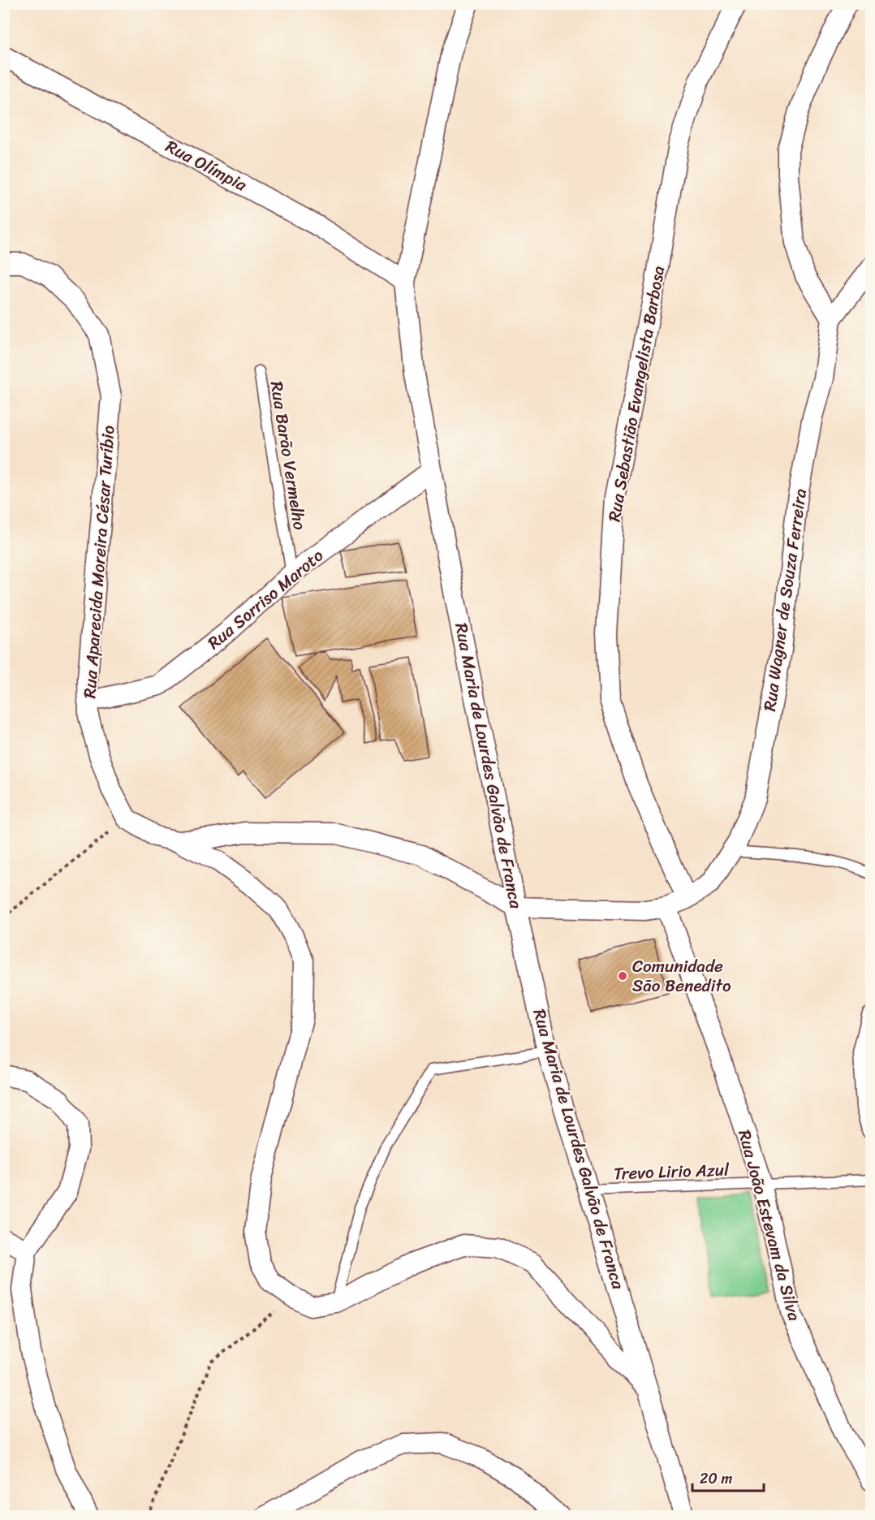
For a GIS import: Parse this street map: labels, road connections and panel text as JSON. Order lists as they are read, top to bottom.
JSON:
{
  "streets": {
    "street": [
      "Rua Olímpia",
      "Rua Sebastião Evangelista Barbosa",
      "Rua Aparecida Moreira César Turíbio",
      "Rua Sorriso Maroto",
      "Rua Wagner de Souza Ferreira",
      "Rua Maria de Lourdes Galvão de Franca",
      "Rua João Estevam da Silva"
    ],
    "lane": ["Rua Barão Vermelho", "Trevo Lirio Azul"]
  },
  "crossings": [
    ["Rua Olímpia", "Rua Maria de Lourdes Galvão de Franca"],
    ["Rua Sebastião Evangelista Barbosa", "Rua Wagner de Souza Ferreira"],
    ["Rua Barão Vermelho", "Rua Sorriso Maroto"],
    ["Rua Aparecida Moreira César Turíbio", "Rua Sorriso Maroto"],
    ["Rua Aparecida Moreira César Turíbio", "Rua Wagner de Souza Ferreira"],
    ["Rua Aparecida Moreira César Turíbio", "Rua Maria de Lourdes Galvão de Franca"],
    ["Rua Sorriso Maroto", "Rua Maria de Lourdes Galvão de Franca"],
    ["Rua Wagner de Souza Ferreira", "Rua Maria de Lourdes Galvão de Franca"],
    ["Rua Wagner de Souza Ferreira", "Rua João Estevam da Silva"],
    ["Rua Maria de Lourdes Galvão de Franca", "Trevo Lirio Azul"],
    ["Trevo Lirio Azul", "Rua João Estevam da Silva"]
  ],
  "places": ["Comunidade São Benedito"],
  "scale_bar": "20 m"
}
